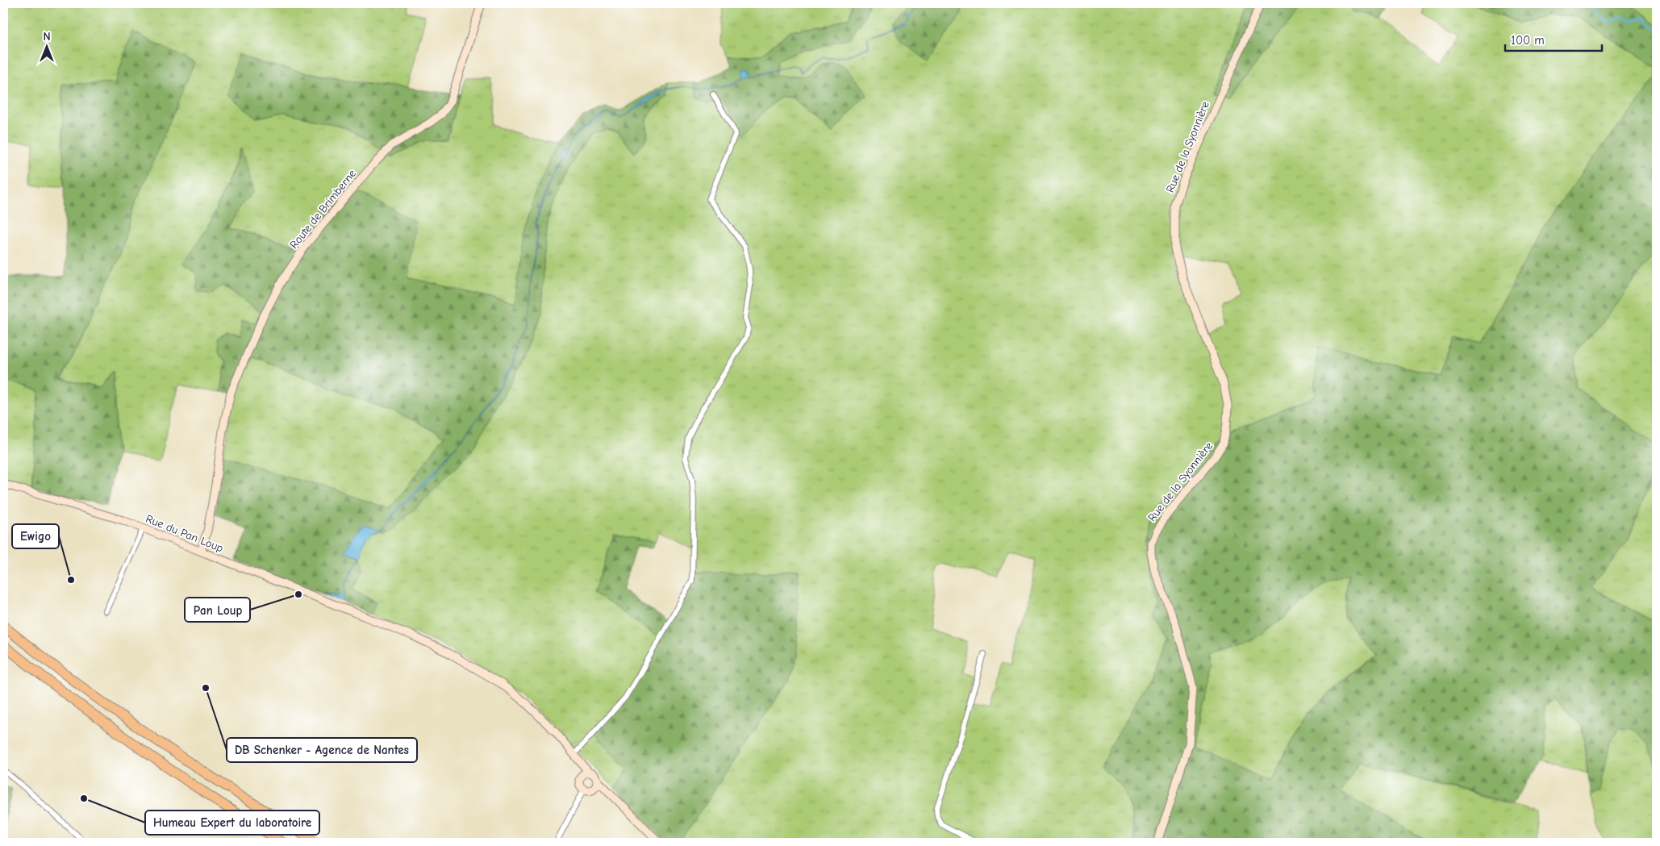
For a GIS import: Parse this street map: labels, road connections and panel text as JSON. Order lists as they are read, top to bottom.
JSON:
{
  "streets": {
    "street": ["Rue de la Syonnière", "Route de Brimberne", "Rue du Pan Loup"]
  },
  "crossings": [
    ["Route de Brimberne", "Rue du Pan Loup"]
  ],
  "places": [
    "Ewigo",
    "Pan Loup",
    "DB Schenker - Agence de Nantes",
    "Humeau Expert du laboratoire"
  ],
  "scale_bar": "100 m",
  "north": "top"
}
